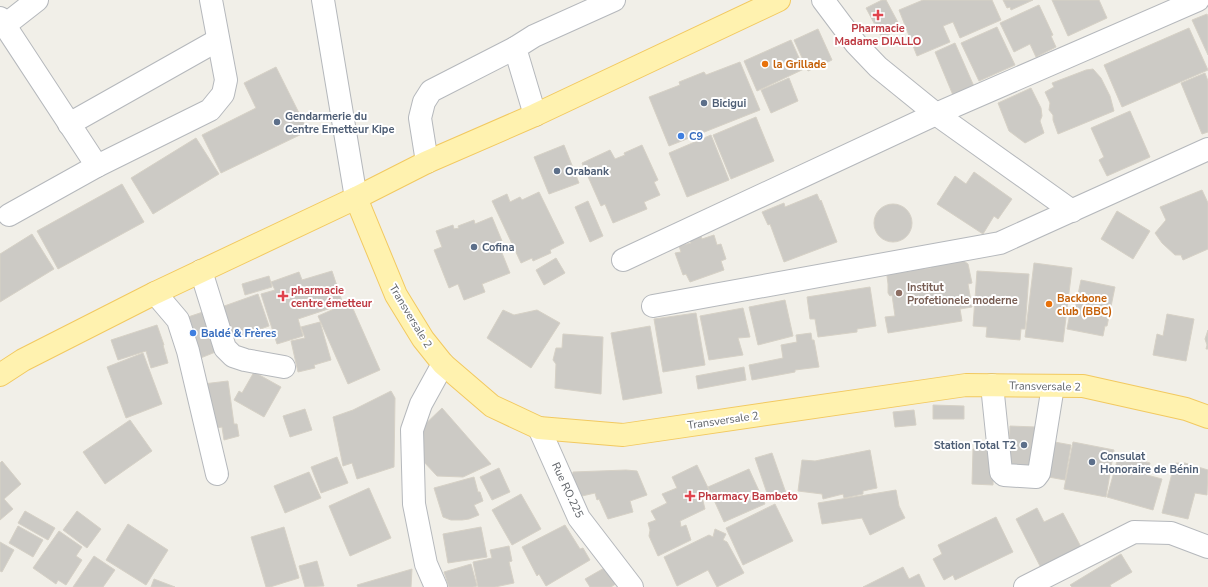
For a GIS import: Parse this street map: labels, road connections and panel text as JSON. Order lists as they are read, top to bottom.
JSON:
{
  "streets": {
    "main road": ["Transversale 2"],
    "street": ["Rue RO.225"]
  },
  "crossings": [
    ["Transversale 2", "Rue RO.225"]
  ],
  "places": {
    "health": ["Pharmacie Madame DIALLO", "pharmacie centre émetteur", "Pharmacy Bambeto"],
    "other": [
      "la Grillade",
      "Bicigui",
      "Gendarmerie du Centre Emetteur Kipe",
      "C9",
      "Orabank",
      "Cofina",
      "Institut Profetionele moderne",
      "Backbone club (BBC)",
      "Baldé & Frères",
      "Station Total T2",
      "Consulat Honoraire de Bénin"
    ]
  }
}
